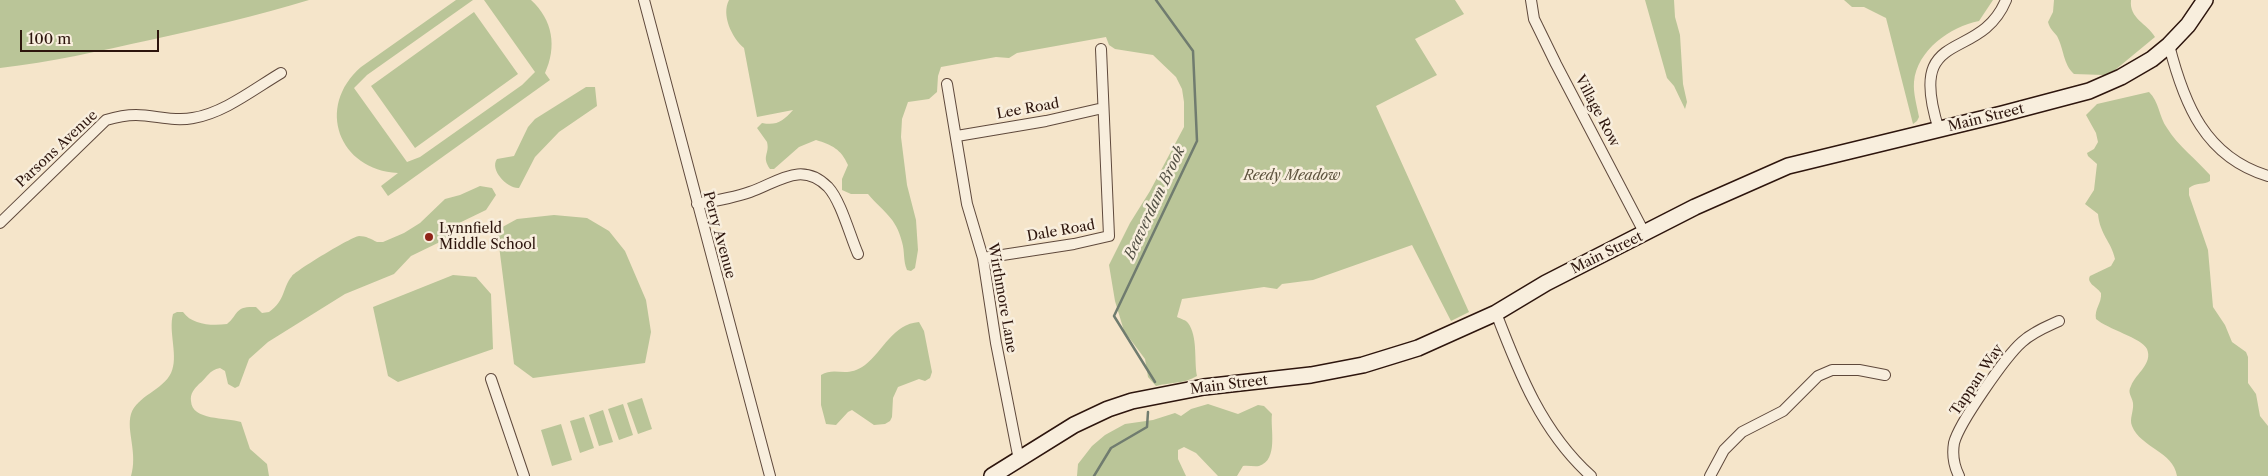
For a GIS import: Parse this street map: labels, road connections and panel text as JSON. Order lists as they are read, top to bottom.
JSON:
{
  "streets": {
    "street": [
      "Lee Road",
      "Village Row",
      "Main Street",
      "Parsons Avenue",
      "Dale Road",
      "Perry Avenue",
      "Wirthmore Lane",
      "Tappan Way"
    ]
  },
  "crossings": [
    ["Lee Road", "Dale Road"],
    ["Lee Road", "Wirthmore Lane"],
    ["Village Row", "Main Street"],
    ["Main Street", "Wirthmore Lane"],
    ["Dale Road", "Wirthmore Lane"]
  ],
  "water": ["Beaverdam Brook"],
  "parks": ["Reedy Meadow"],
  "places": ["Lynnfield Middle School"],
  "scale_bar": "100 m"
}
